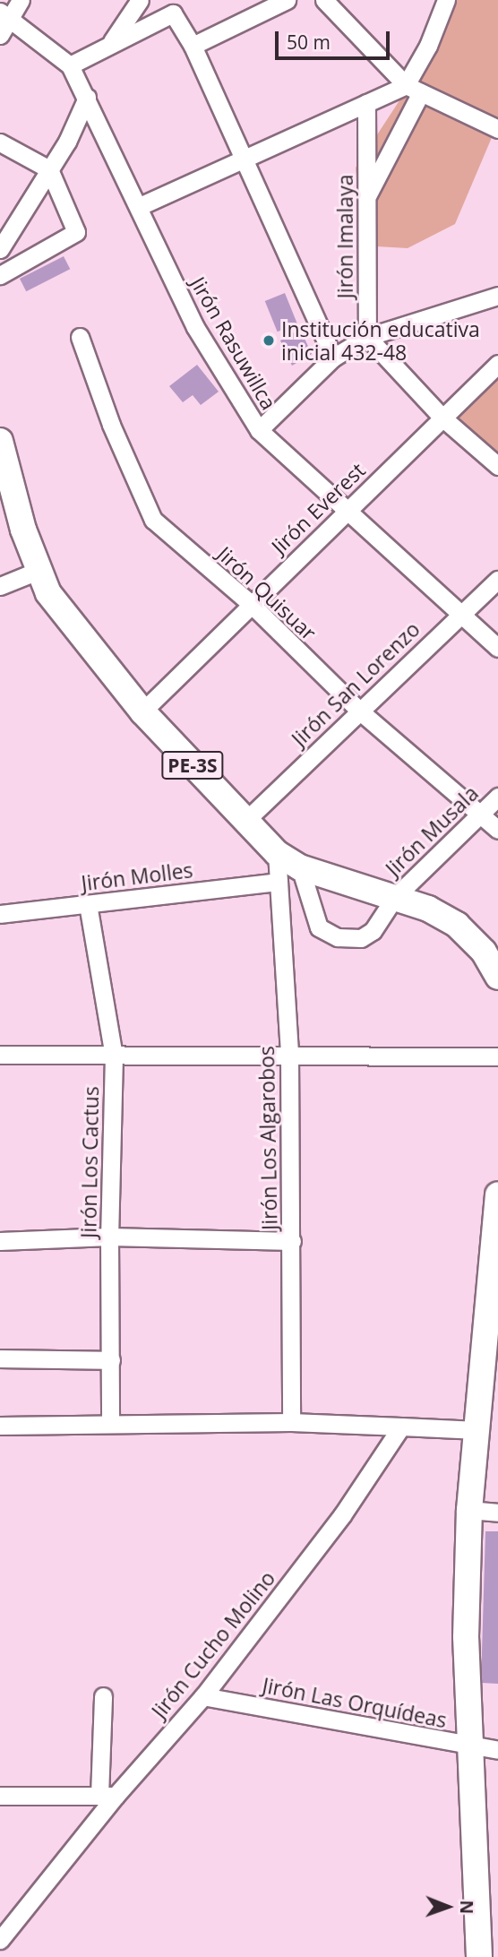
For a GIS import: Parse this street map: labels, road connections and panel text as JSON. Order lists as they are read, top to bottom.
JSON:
{
  "streets": {
    "highway": ["PE-3S"],
    "street": [
      "Jirón Imalaya",
      "Jirón Rasuwillca",
      "Jirón Everest",
      "Jirón Quisuar",
      "Jirón San Lorenzo",
      "Jirón Musala",
      "Jirón Molles",
      "Jirón Los Algarobos",
      "Jirón Los Cactus",
      "Jirón Cucho Molino",
      "Jirón Las Orquídeas"
    ]
  },
  "crossings": [
    ["Jirón Rasuwillca", "Jirón Everest"],
    ["Jirón Rasuwillca", "Jirón San Lorenzo"],
    ["Jirón Everest", "Jirón Quisuar"],
    ["Jirón Everest", "PE-3S"],
    ["Jirón Quisuar", "Jirón San Lorenzo"],
    ["Jirón Quisuar", "Jirón Musala"],
    ["Jirón San Lorenzo", "PE-3S"],
    ["PE-3S", "Jirón Musala"],
    ["PE-3S", "Jirón Los Algarobos"],
    ["Jirón Molles", "Jirón Los Algarobos"],
    ["Jirón Molles", "Jirón Los Cactus"],
    ["Jirón Cucho Molino", "Jirón Las Orquídeas"]
  ],
  "places": ["Institución educativa inicial 432-48"],
  "scale_bar": "50 m",
  "north": "right"
}
